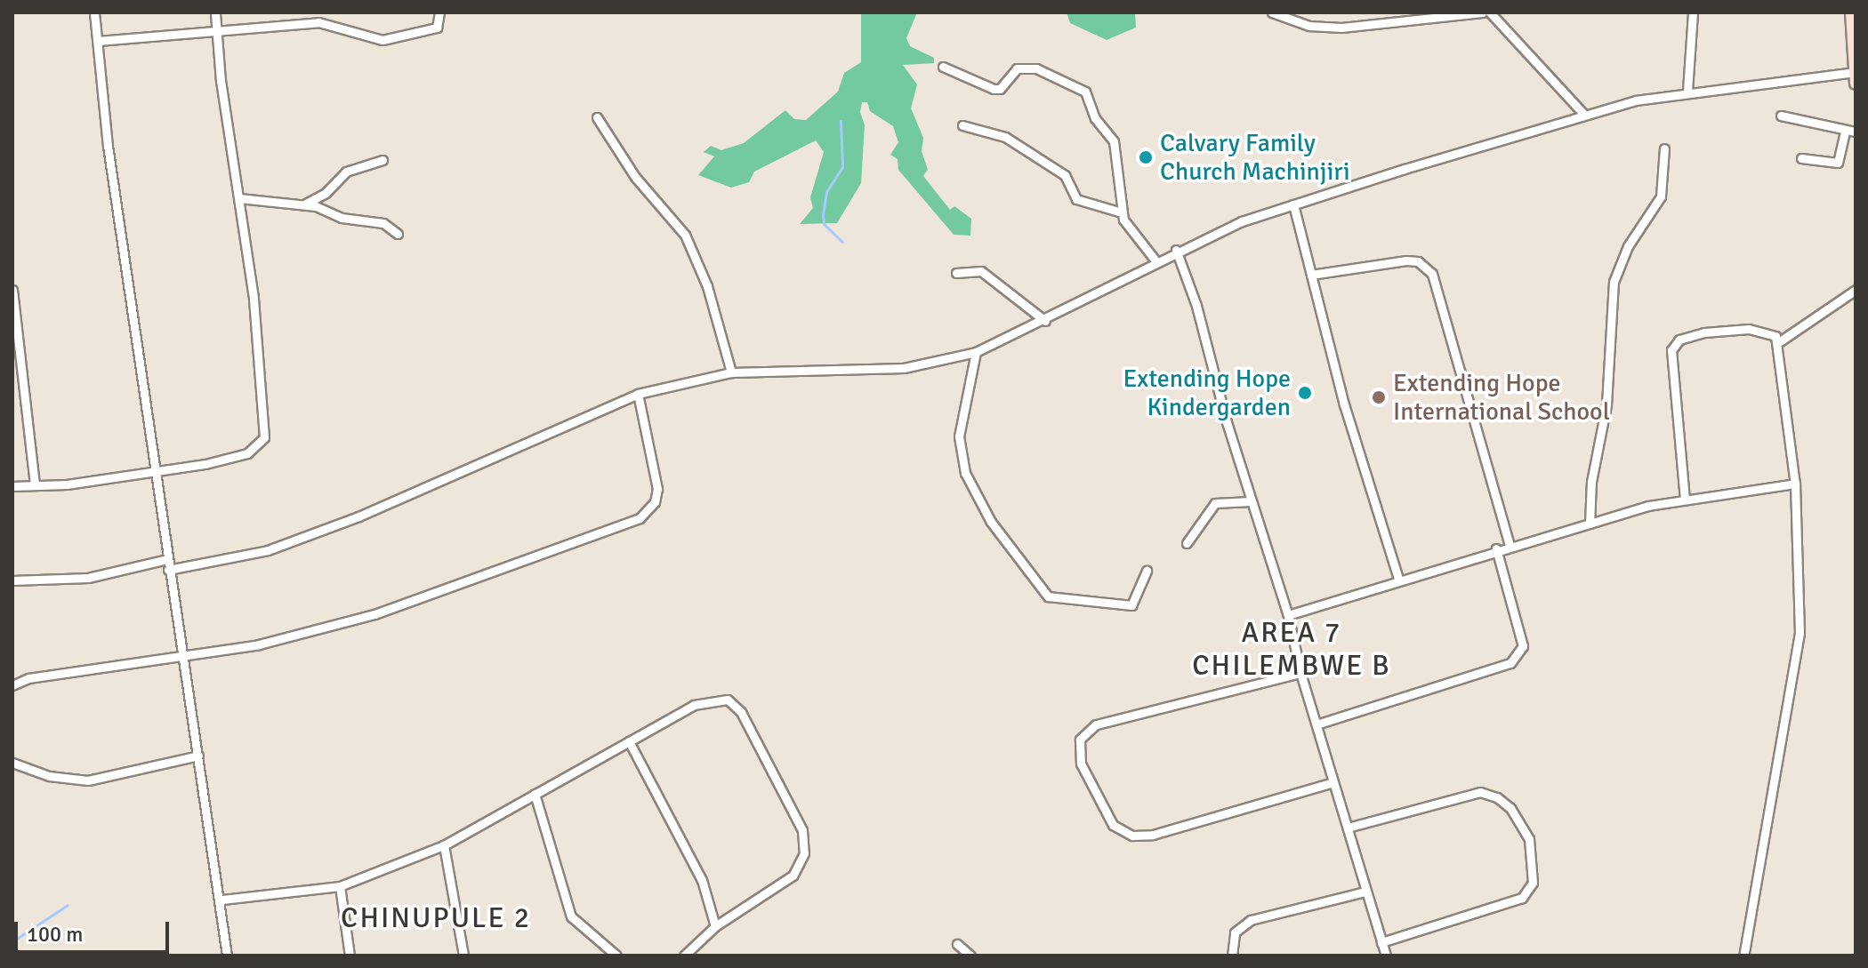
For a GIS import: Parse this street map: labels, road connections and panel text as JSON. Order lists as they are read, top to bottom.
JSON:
{
  "districts": ["AREA 7 CHILEMBWE B", "CHINUPULE 2"],
  "places": ["Calvary Family Church Machinjiri", "Extending Hope Kindergarden", "Extending Hope International School"],
  "scale_bar": "100 m"
}
